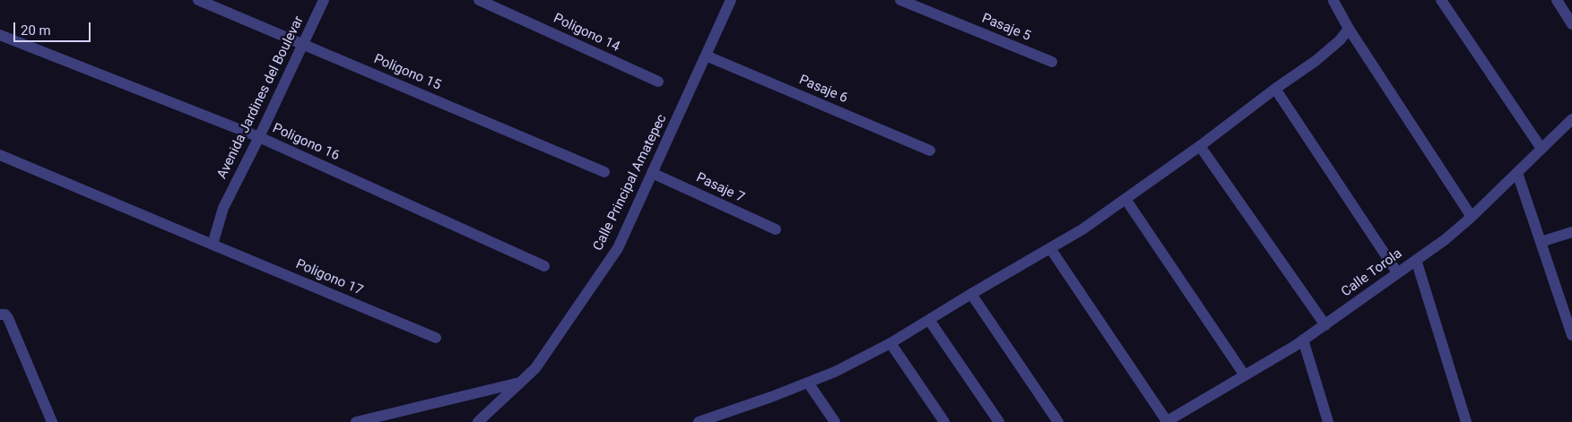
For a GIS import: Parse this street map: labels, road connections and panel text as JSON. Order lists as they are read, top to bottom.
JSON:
{
  "streets": {
    "street": [
      "Pasaje 5",
      "Poligono 14",
      "Poligono 15",
      "Pasaje 6",
      "Avenida Jardines del Boulevar",
      "Poligono 16",
      "Calle Principal Amatepec",
      "Pasaje 7",
      "Calle Torola",
      "Poligono 17"
    ]
  },
  "crossings": [
    ["Poligono 15", "Avenida Jardines del Boulevar"],
    ["Pasaje 6", "Calle Principal Amatepec"],
    ["Avenida Jardines del Boulevar", "Poligono 16"],
    ["Avenida Jardines del Boulevar", "Poligono 17"],
    ["Calle Principal Amatepec", "Pasaje 7"]
  ],
  "scale_bar": "20 m"
}
